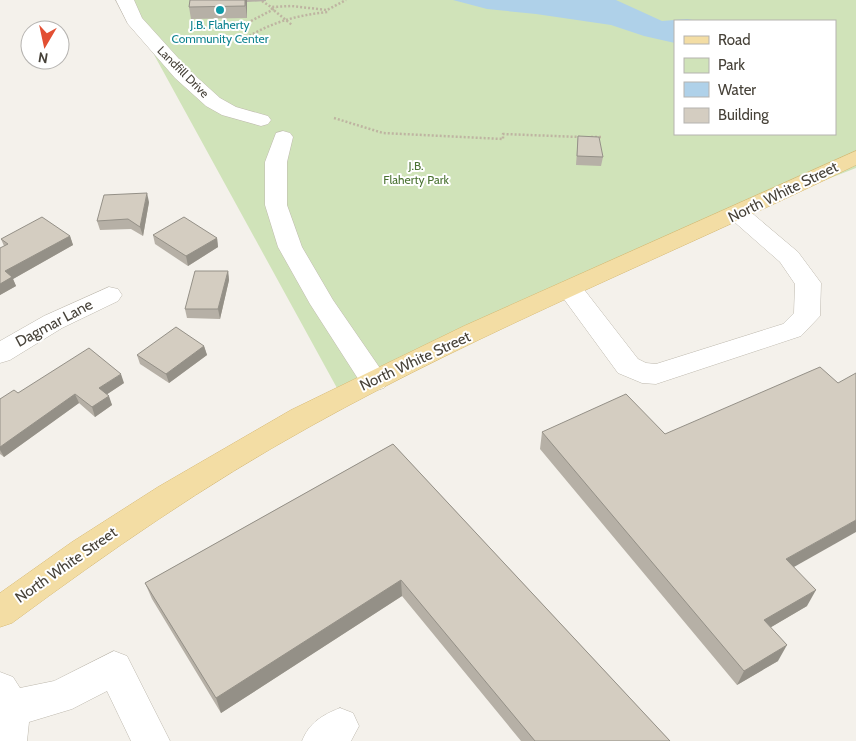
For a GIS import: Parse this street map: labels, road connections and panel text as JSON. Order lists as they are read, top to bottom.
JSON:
{
  "streets": {
    "main road": ["North White Street"],
    "street": ["Landfill Drive", "Dagmar Lane"]
  },
  "parks": ["J.B. Flaherty Park"],
  "places": ["J.B. Flaherty Community Center"],
  "legend": [
    "Road",
    "Park",
    "Water",
    "Building"
  ],
  "north": "bottom"
}
